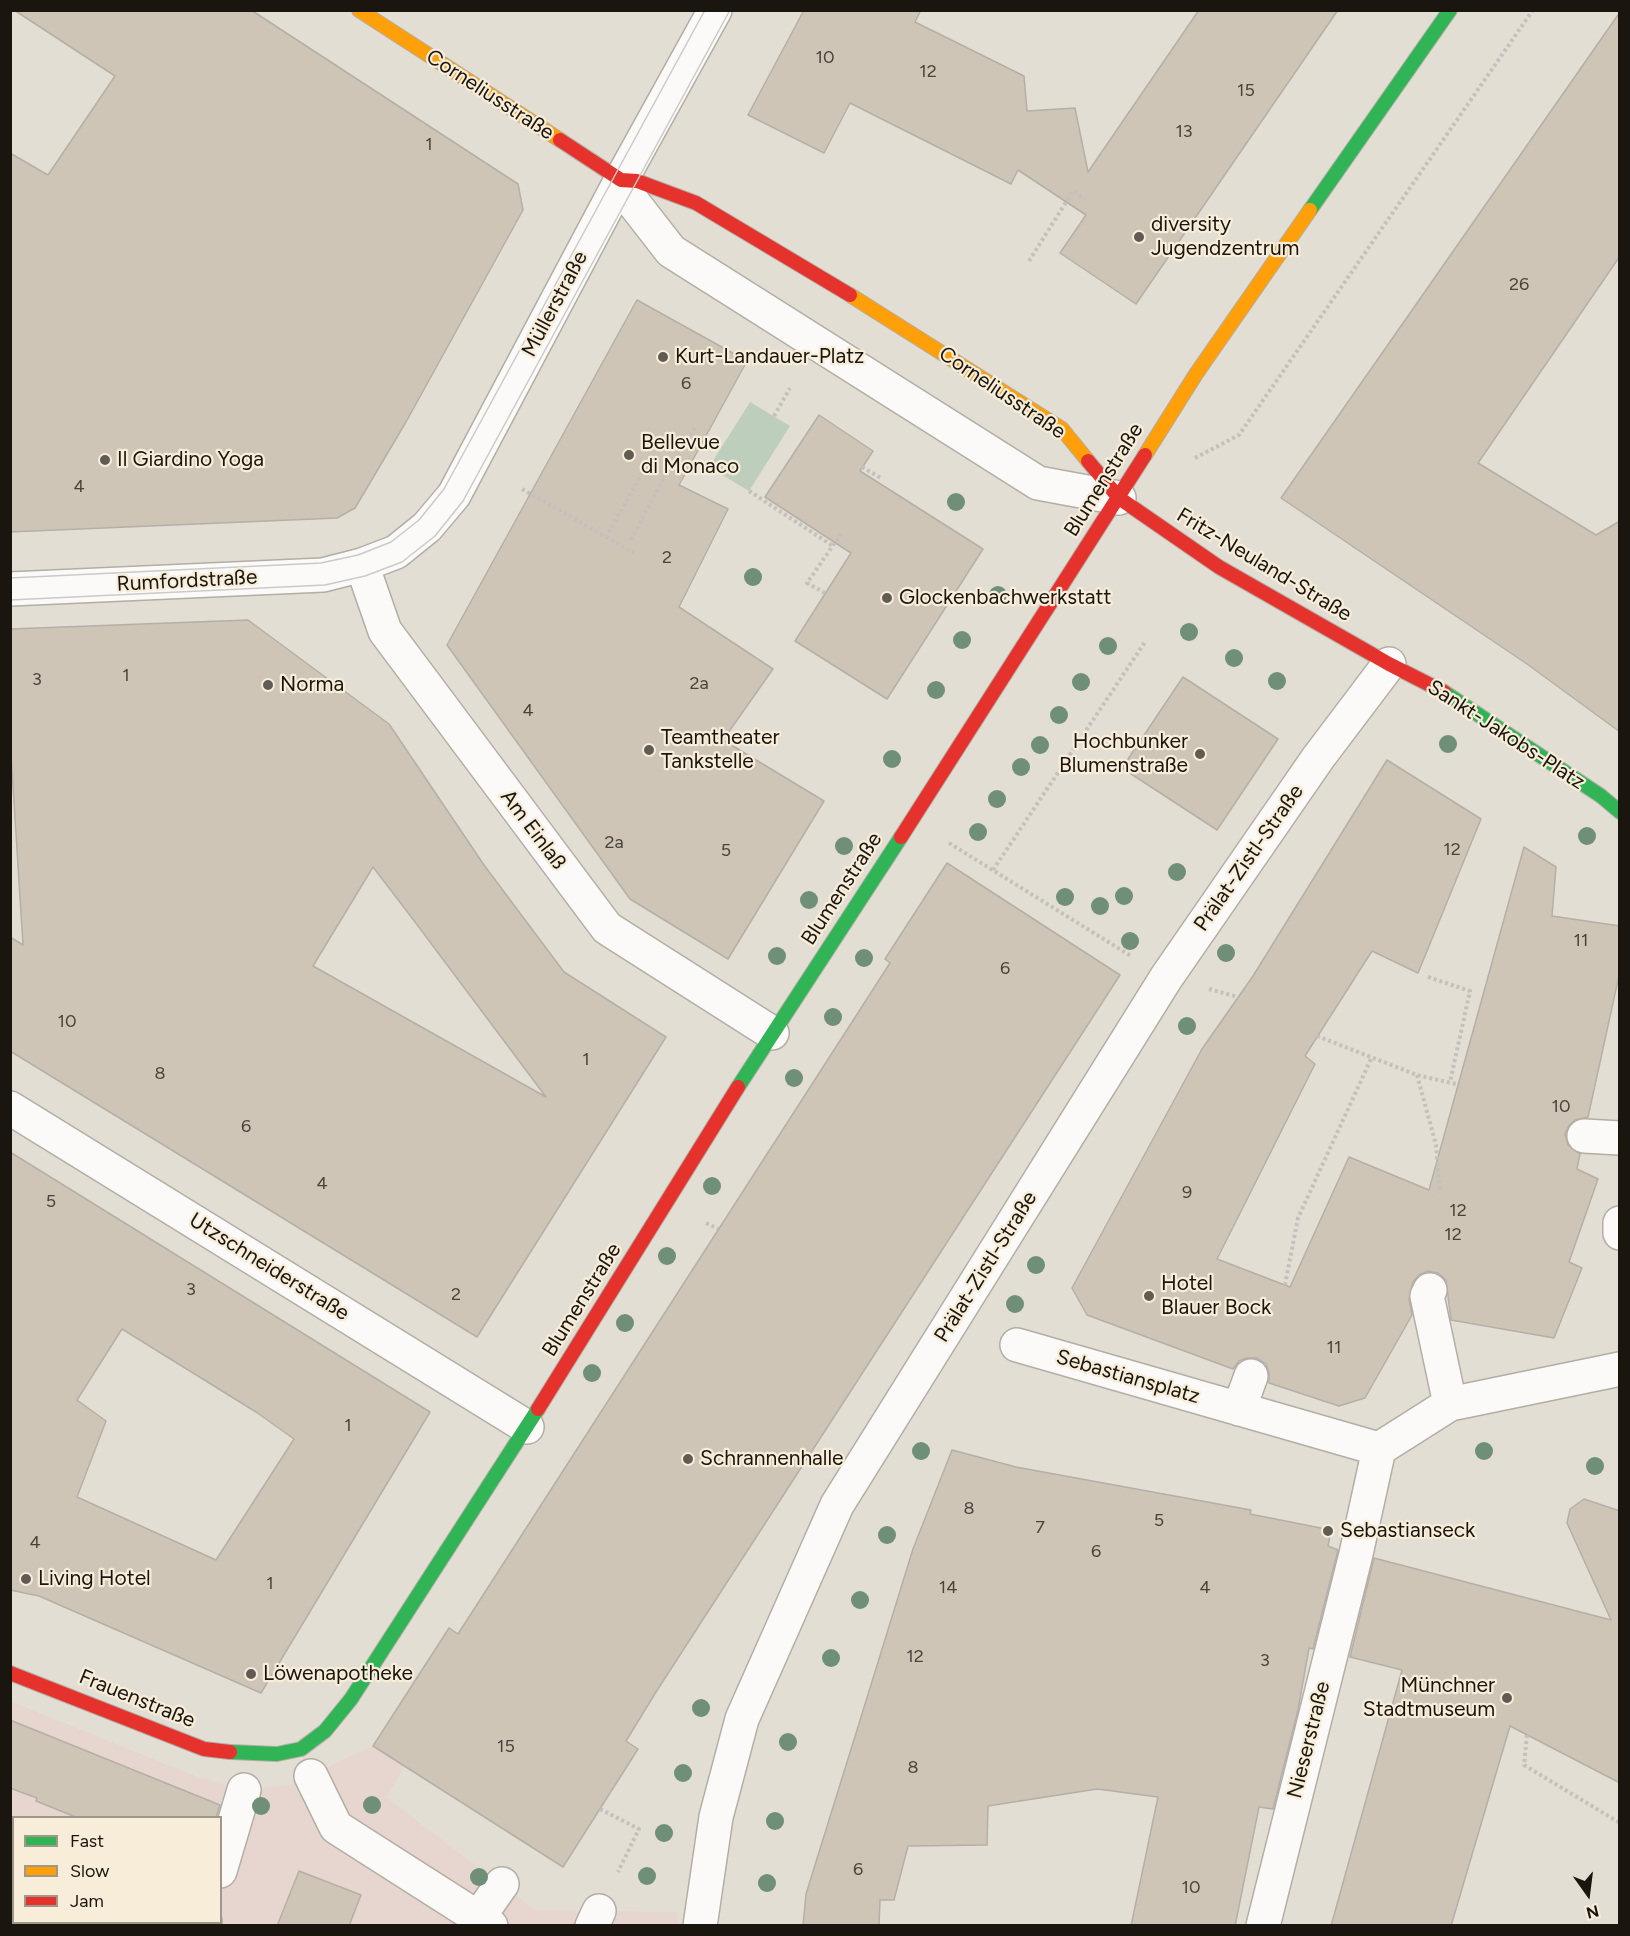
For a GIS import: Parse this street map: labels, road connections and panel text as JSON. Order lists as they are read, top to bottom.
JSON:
{
  "streets": {
    "main road": [
      "Corneliusstraße",
      "Blumenstraße",
      "Fritz-Neuland-Straße",
      "Sankt-Jakobs-Platz",
      "Frauenstraße"
    ],
    "street": [
      "Müllerstraße",
      "Rumfordstraße",
      "Am Einlaß",
      "Prälat-Zistl-Straße",
      "Utzschneiderstraße",
      "Sebastiansplatz",
      "Nieserstraße"
    ]
  },
  "crossings": [
    ["Corneliusstraße", "Müllerstraße"],
    ["Corneliusstraße", "Blumenstraße"],
    ["Corneliusstraße", "Fritz-Neuland-Straße"],
    ["Müllerstraße", "Rumfordstraße"],
    ["Müllerstraße", "Am Einlaß"],
    ["Blumenstraße", "Fritz-Neuland-Straße"],
    ["Blumenstraße", "Am Einlaß"],
    ["Blumenstraße", "Utzschneiderstraße"],
    ["Blumenstraße", "Frauenstraße"],
    ["Fritz-Neuland-Straße", "Sankt-Jakobs-Platz"],
    ["Fritz-Neuland-Straße", "Prälat-Zistl-Straße"],
    ["Rumfordstraße", "Am Einlaß"],
    ["Sankt-Jakobs-Platz", "Prälat-Zistl-Straße"],
    ["Sebastiansplatz", "Nieserstraße"]
  ],
  "places": [
    "diversity Jugendzentrum",
    "Kurt-Landauer-Platz",
    "Bellevue di Monaco",
    "Il Giardino Yoga",
    "Glockenbachwerkstatt",
    "Norma",
    "Teamtheater Tankstelle",
    "Hochbunker Blumenstraße",
    "Hotel Blauer Bock",
    "Schrannenhalle",
    "Sebastianseck",
    "Living Hotel",
    "Löwenapotheke",
    "Münchner Stadtmuseum"
  ],
  "house_numbers": [
    "10",
    "12",
    "15",
    "13",
    "1",
    "26",
    "6",
    "4",
    "2",
    "1",
    "3",
    "2a",
    "4",
    "2a",
    "12",
    "5",
    "11",
    "6",
    "10",
    "1",
    "8",
    "10",
    "6",
    "4",
    "9",
    "5",
    "12",
    "12",
    "3",
    "2",
    "11",
    "1",
    "8",
    "5",
    "7",
    "4",
    "6",
    "1",
    "14",
    "4",
    "12",
    "3",
    "15",
    "8",
    "6",
    "10"
  ],
  "legend": ["Fast", "Slow", "Jam"],
  "north": "bottom"
}
